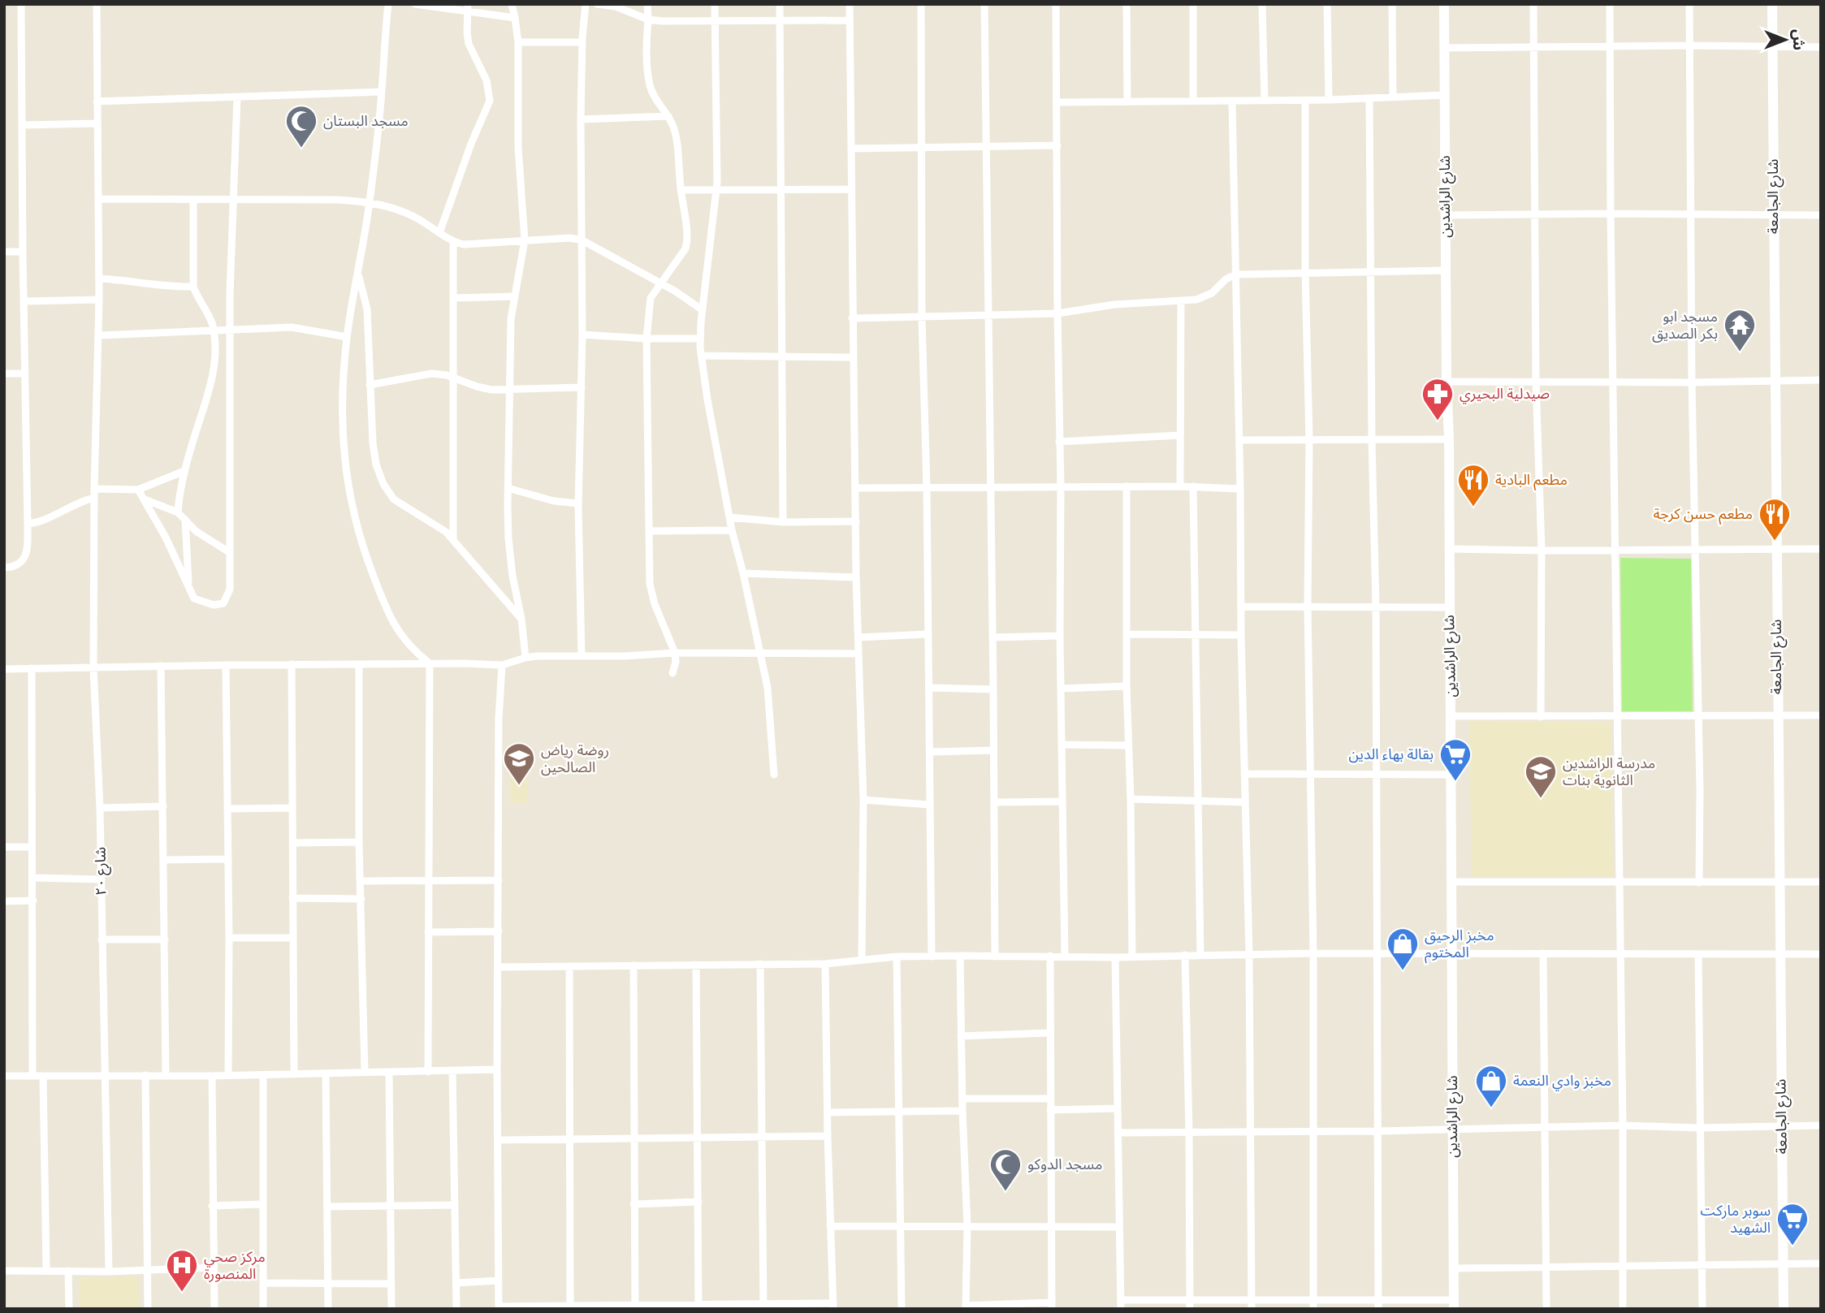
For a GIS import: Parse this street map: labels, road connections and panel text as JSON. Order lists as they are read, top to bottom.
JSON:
{
  "streets": {
    "street": ["شارع الراشدين", "شارع الجامعة", "شارع ٢٠"]
  },
  "places": {
    "mosque": ["مسجد البستان", "مسجد الدوكو"],
    "temple": ["مسجد ابو بكر الصديق"],
    "pharmacy": ["صيدلية البحيري"],
    "restaurant": ["مطعم البادية", "مطعم حسن كرجة"],
    "supermarket": ["بقالة بهاء الدين", "سوبر ماركت الشهيد"],
    "school or university": ["روضة رياض الصالحين", "مدرسة الراشدين الثانوية بنات"],
    "shop": ["مخبز الرحيق المختوم", "مخبز وادي النعمة"],
    "hospital": ["مركز صحي المنصورة"]
  },
  "north": "right"
}
